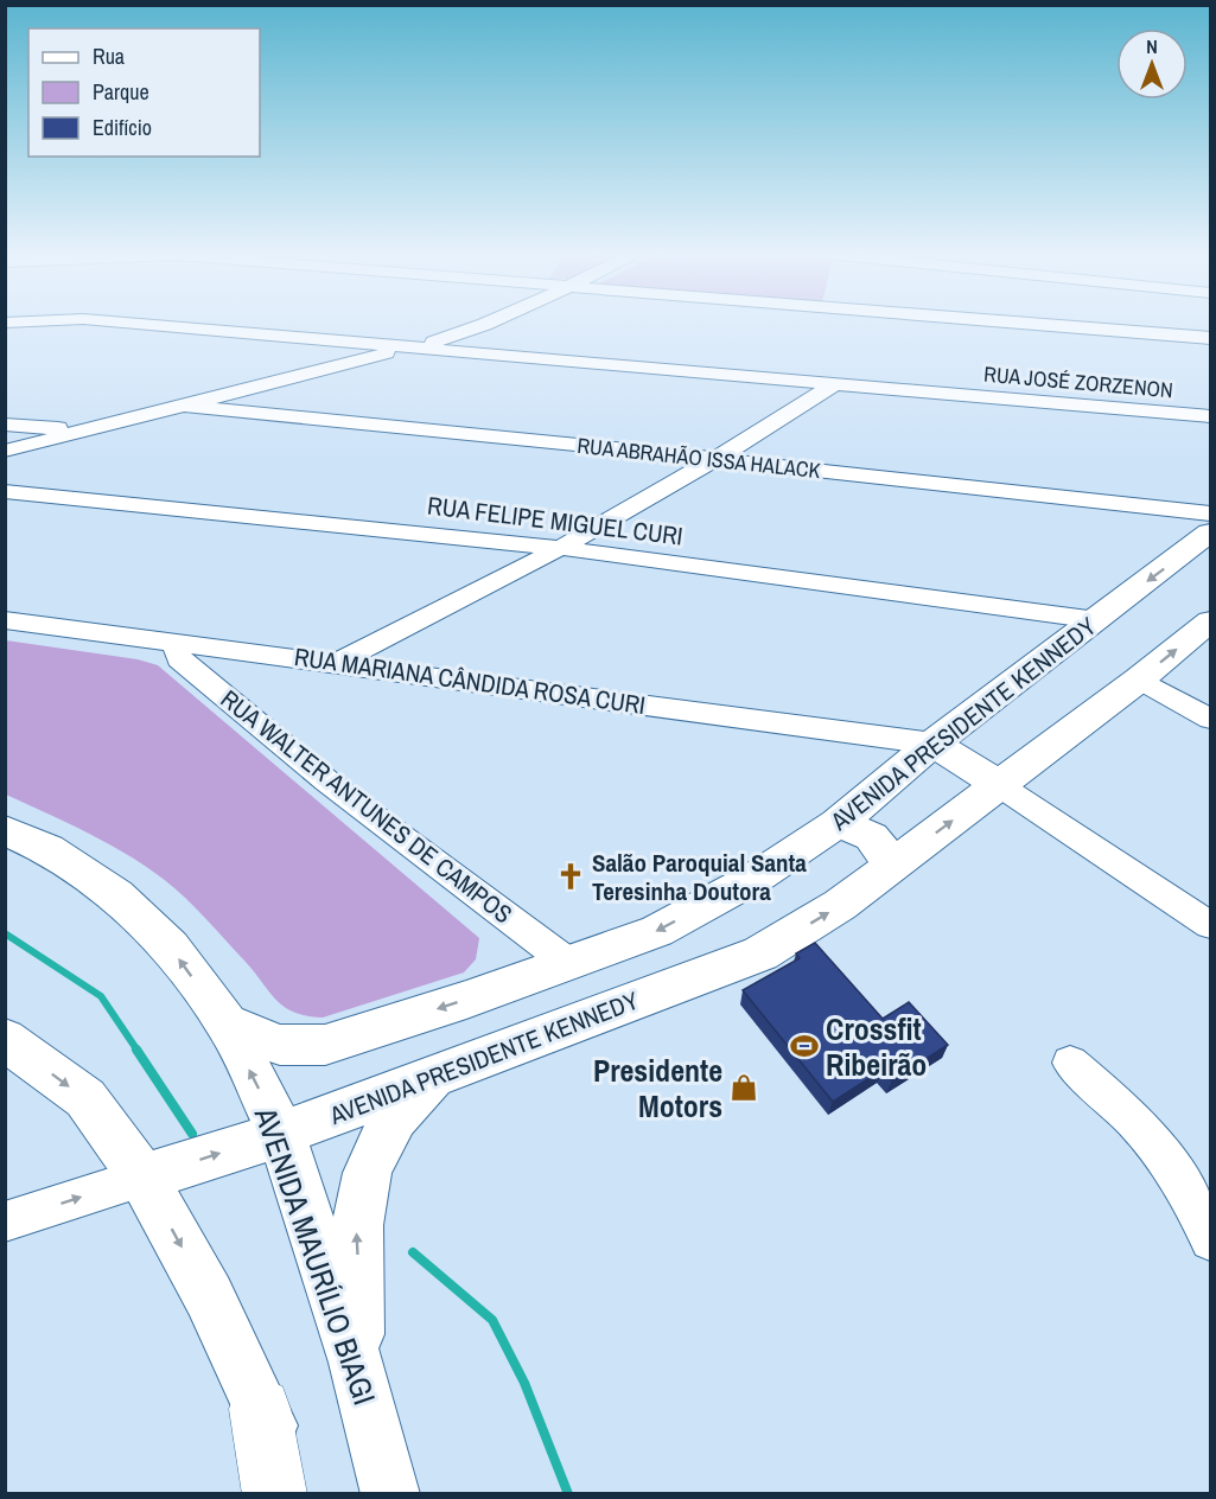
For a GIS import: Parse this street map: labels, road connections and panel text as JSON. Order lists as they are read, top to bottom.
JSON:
{
  "streets": {
    "main road": ["AVENIDA PRESIDENTE KENNEDY", "AVENIDA MAURÍLIO BIAGI"],
    "street": [
      "RUA JOSÉ ZORZENON",
      "RUA ABRAHÃO ISSA HALACK",
      "RUA FELIPE MIGUEL CURI",
      "RUA MARIANA CÂNDIDA ROSA CURI",
      "RUA WALTER ANTUNES DE CAMPOS"
    ]
  },
  "crossings": [
    ["RUA FELIPE MIGUEL CURI", "AVENIDA PRESIDENTE KENNEDY"],
    ["RUA MARIANA CÂNDIDA ROSA CURI", "AVENIDA PRESIDENTE KENNEDY"],
    ["RUA MARIANA CÂNDIDA ROSA CURI", "RUA WALTER ANTUNES DE CAMPOS"],
    ["AVENIDA PRESIDENTE KENNEDY", "RUA WALTER ANTUNES DE CAMPOS"],
    ["AVENIDA PRESIDENTE KENNEDY", "AVENIDA MAURÍLIO BIAGI"]
  ],
  "places": {
    "church": ["Salão Paroquial Santa Teresinha Doutora"],
    "sports": ["Crossfit Ribeirão"],
    "shop": ["Presidente Motors"]
  },
  "legend": ["Rua", "Parque", "Edifício"],
  "north": "top"
}
